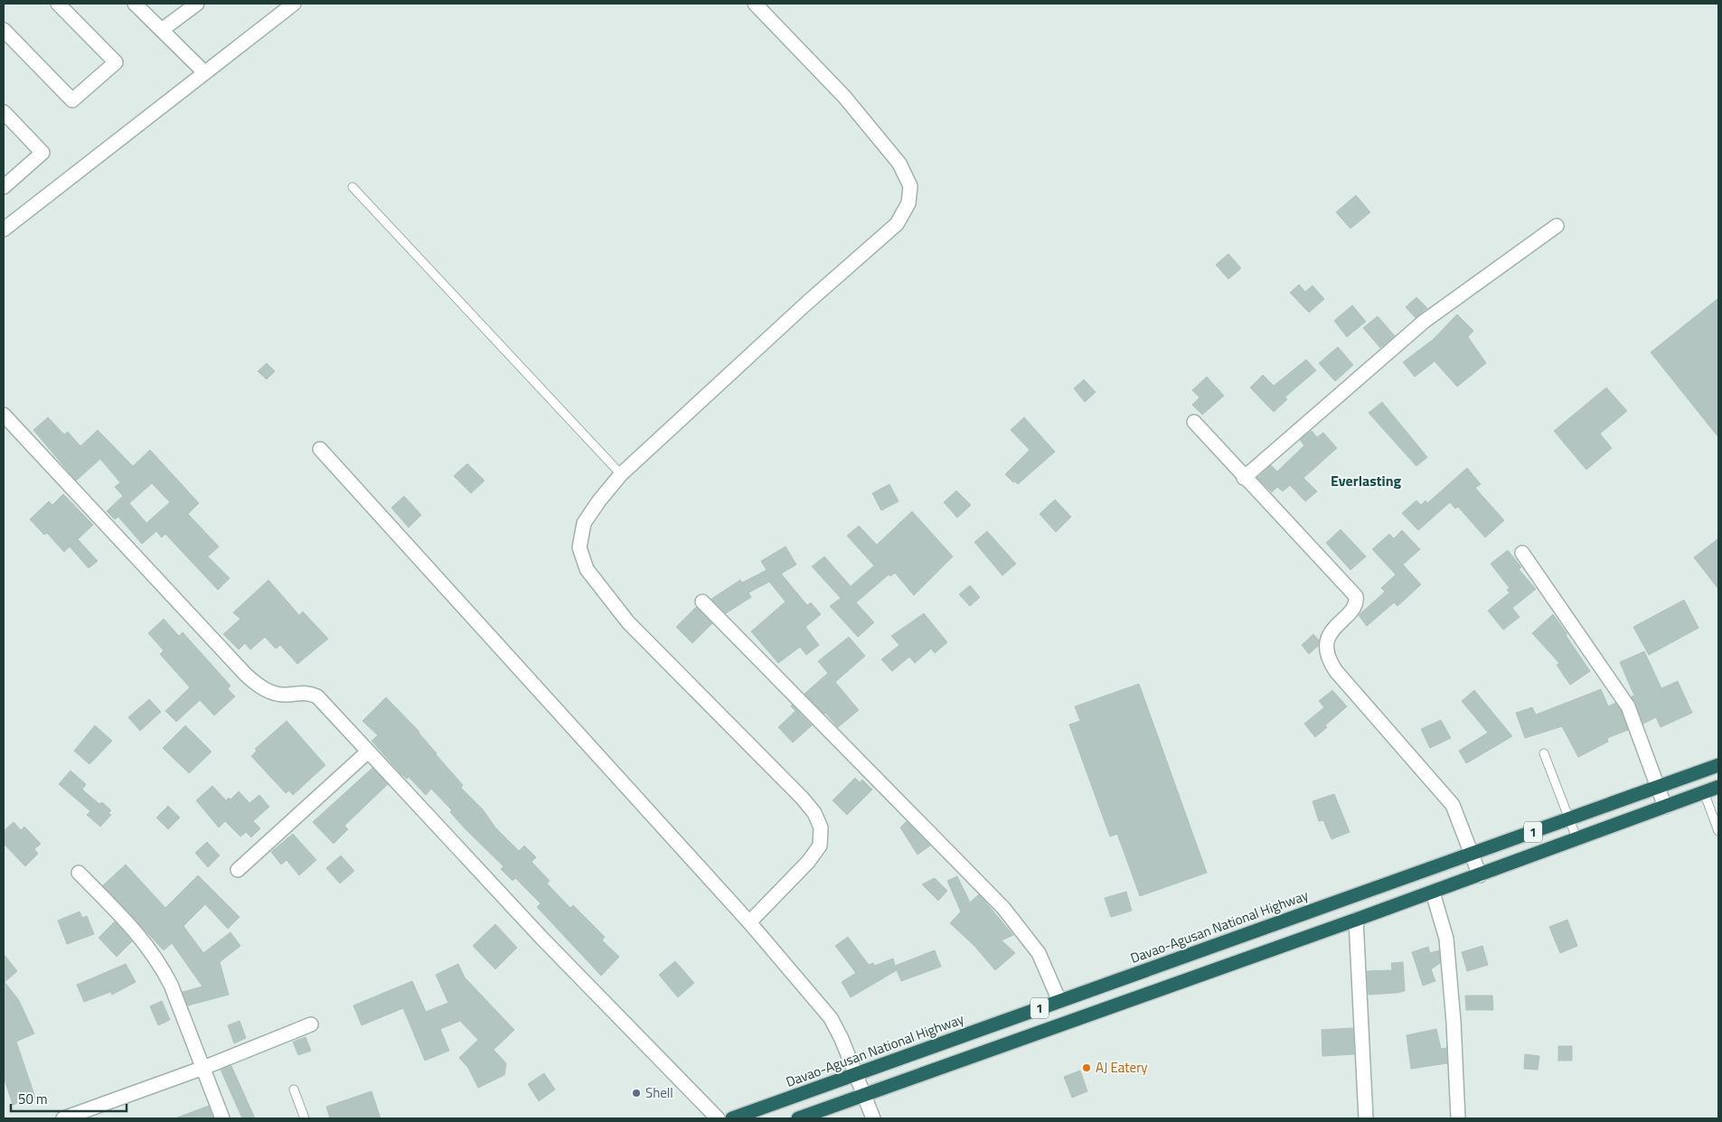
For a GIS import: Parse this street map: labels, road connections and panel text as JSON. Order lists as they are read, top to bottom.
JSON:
{
  "streets": {
    "highway": ["1", "Davao-Agusan National Highway"]
  },
  "districts": ["Everlasting"],
  "places": ["AJ Eatery", "Shell"],
  "scale_bar": "50 m"
}
